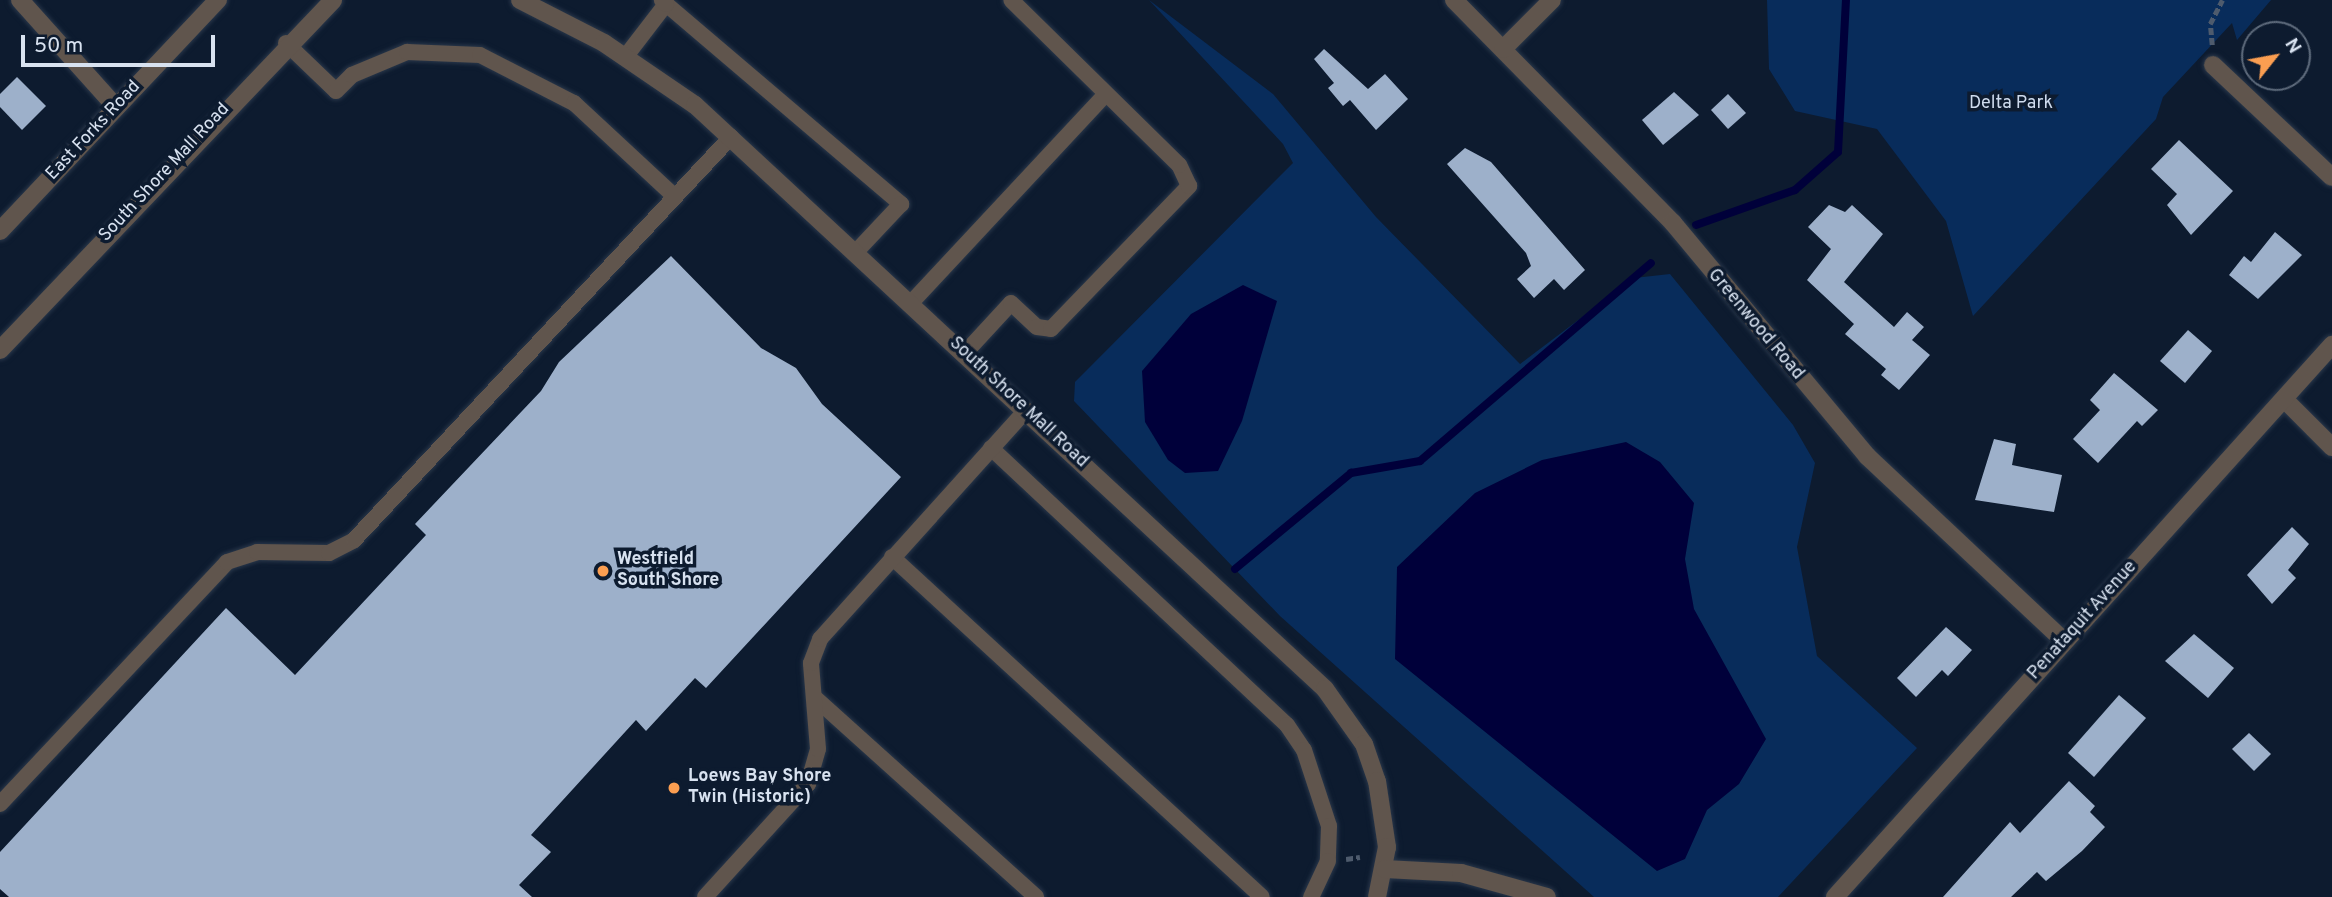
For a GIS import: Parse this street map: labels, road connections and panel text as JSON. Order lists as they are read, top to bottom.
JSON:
{
  "streets": {
    "street": [
      "East Forks Road",
      "South Shore Mall Road",
      "Greenwood Road",
      "Penataquit Avenue"
    ]
  },
  "crossings": [
    ["Greenwood Road", "Penataquit Avenue"]
  ],
  "parks": ["Delta Park"],
  "places": ["Westfield South Shore", "Loews Bay Shore Twin (Historic)"],
  "scale_bar": "50 m",
  "north": "top right"
}
